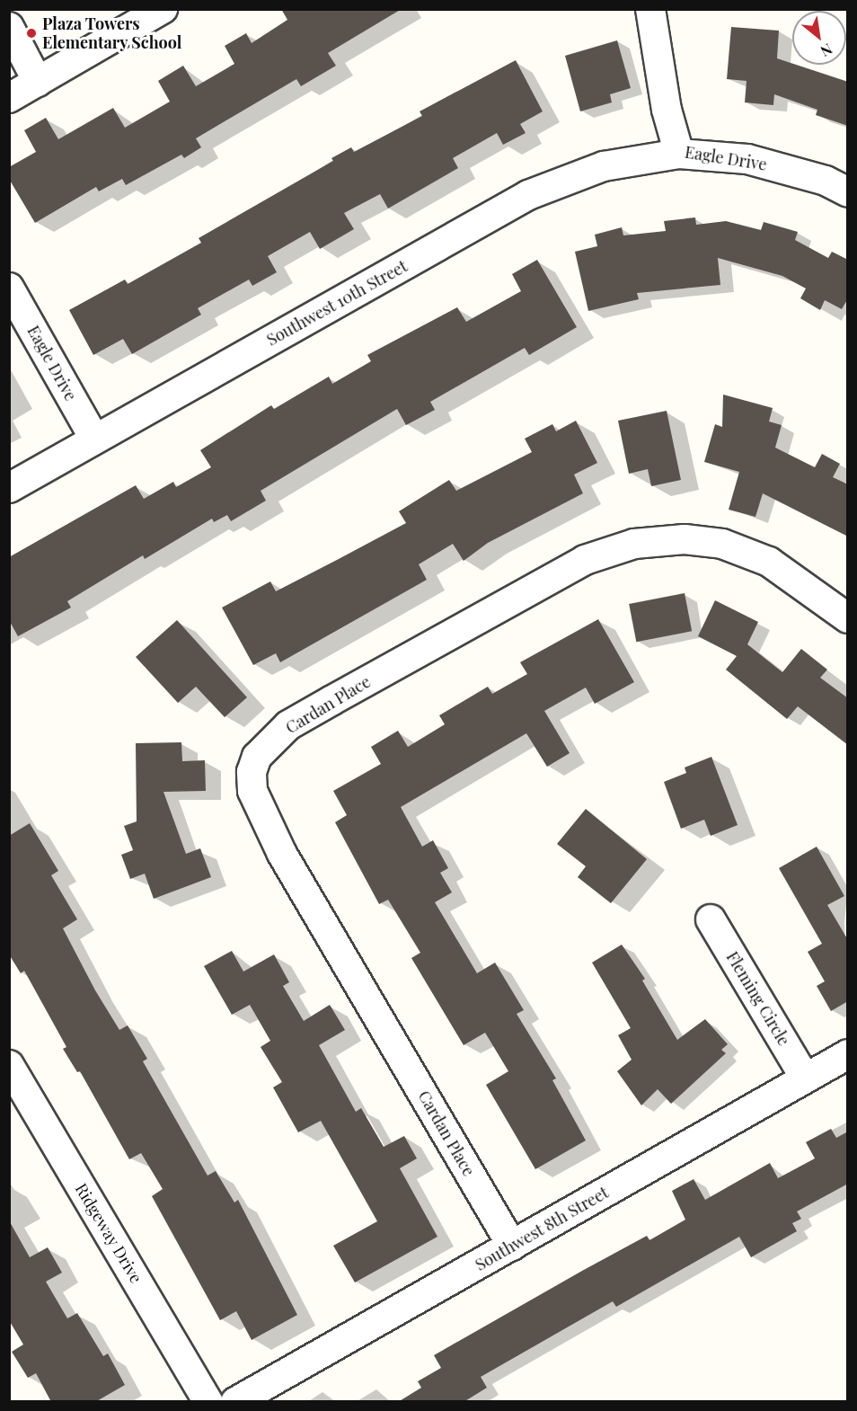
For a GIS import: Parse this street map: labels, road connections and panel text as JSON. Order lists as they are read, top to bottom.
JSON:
{
  "streets": {
    "street": [
      "Eagle Drive",
      "Southwest 10th Street",
      "Cardan Place",
      "Fleming Circle",
      "Southwest 8th Street",
      "Ridgeway Drive"
    ]
  },
  "crossings": [
    ["Eagle Drive", "Southwest 10th Street"],
    ["Cardan Place", "Southwest 8th Street"],
    ["Fleming Circle", "Southwest 8th Street"]
  ],
  "places": ["Plaza Towers Elementary School"],
  "north": "bottom right"
}
